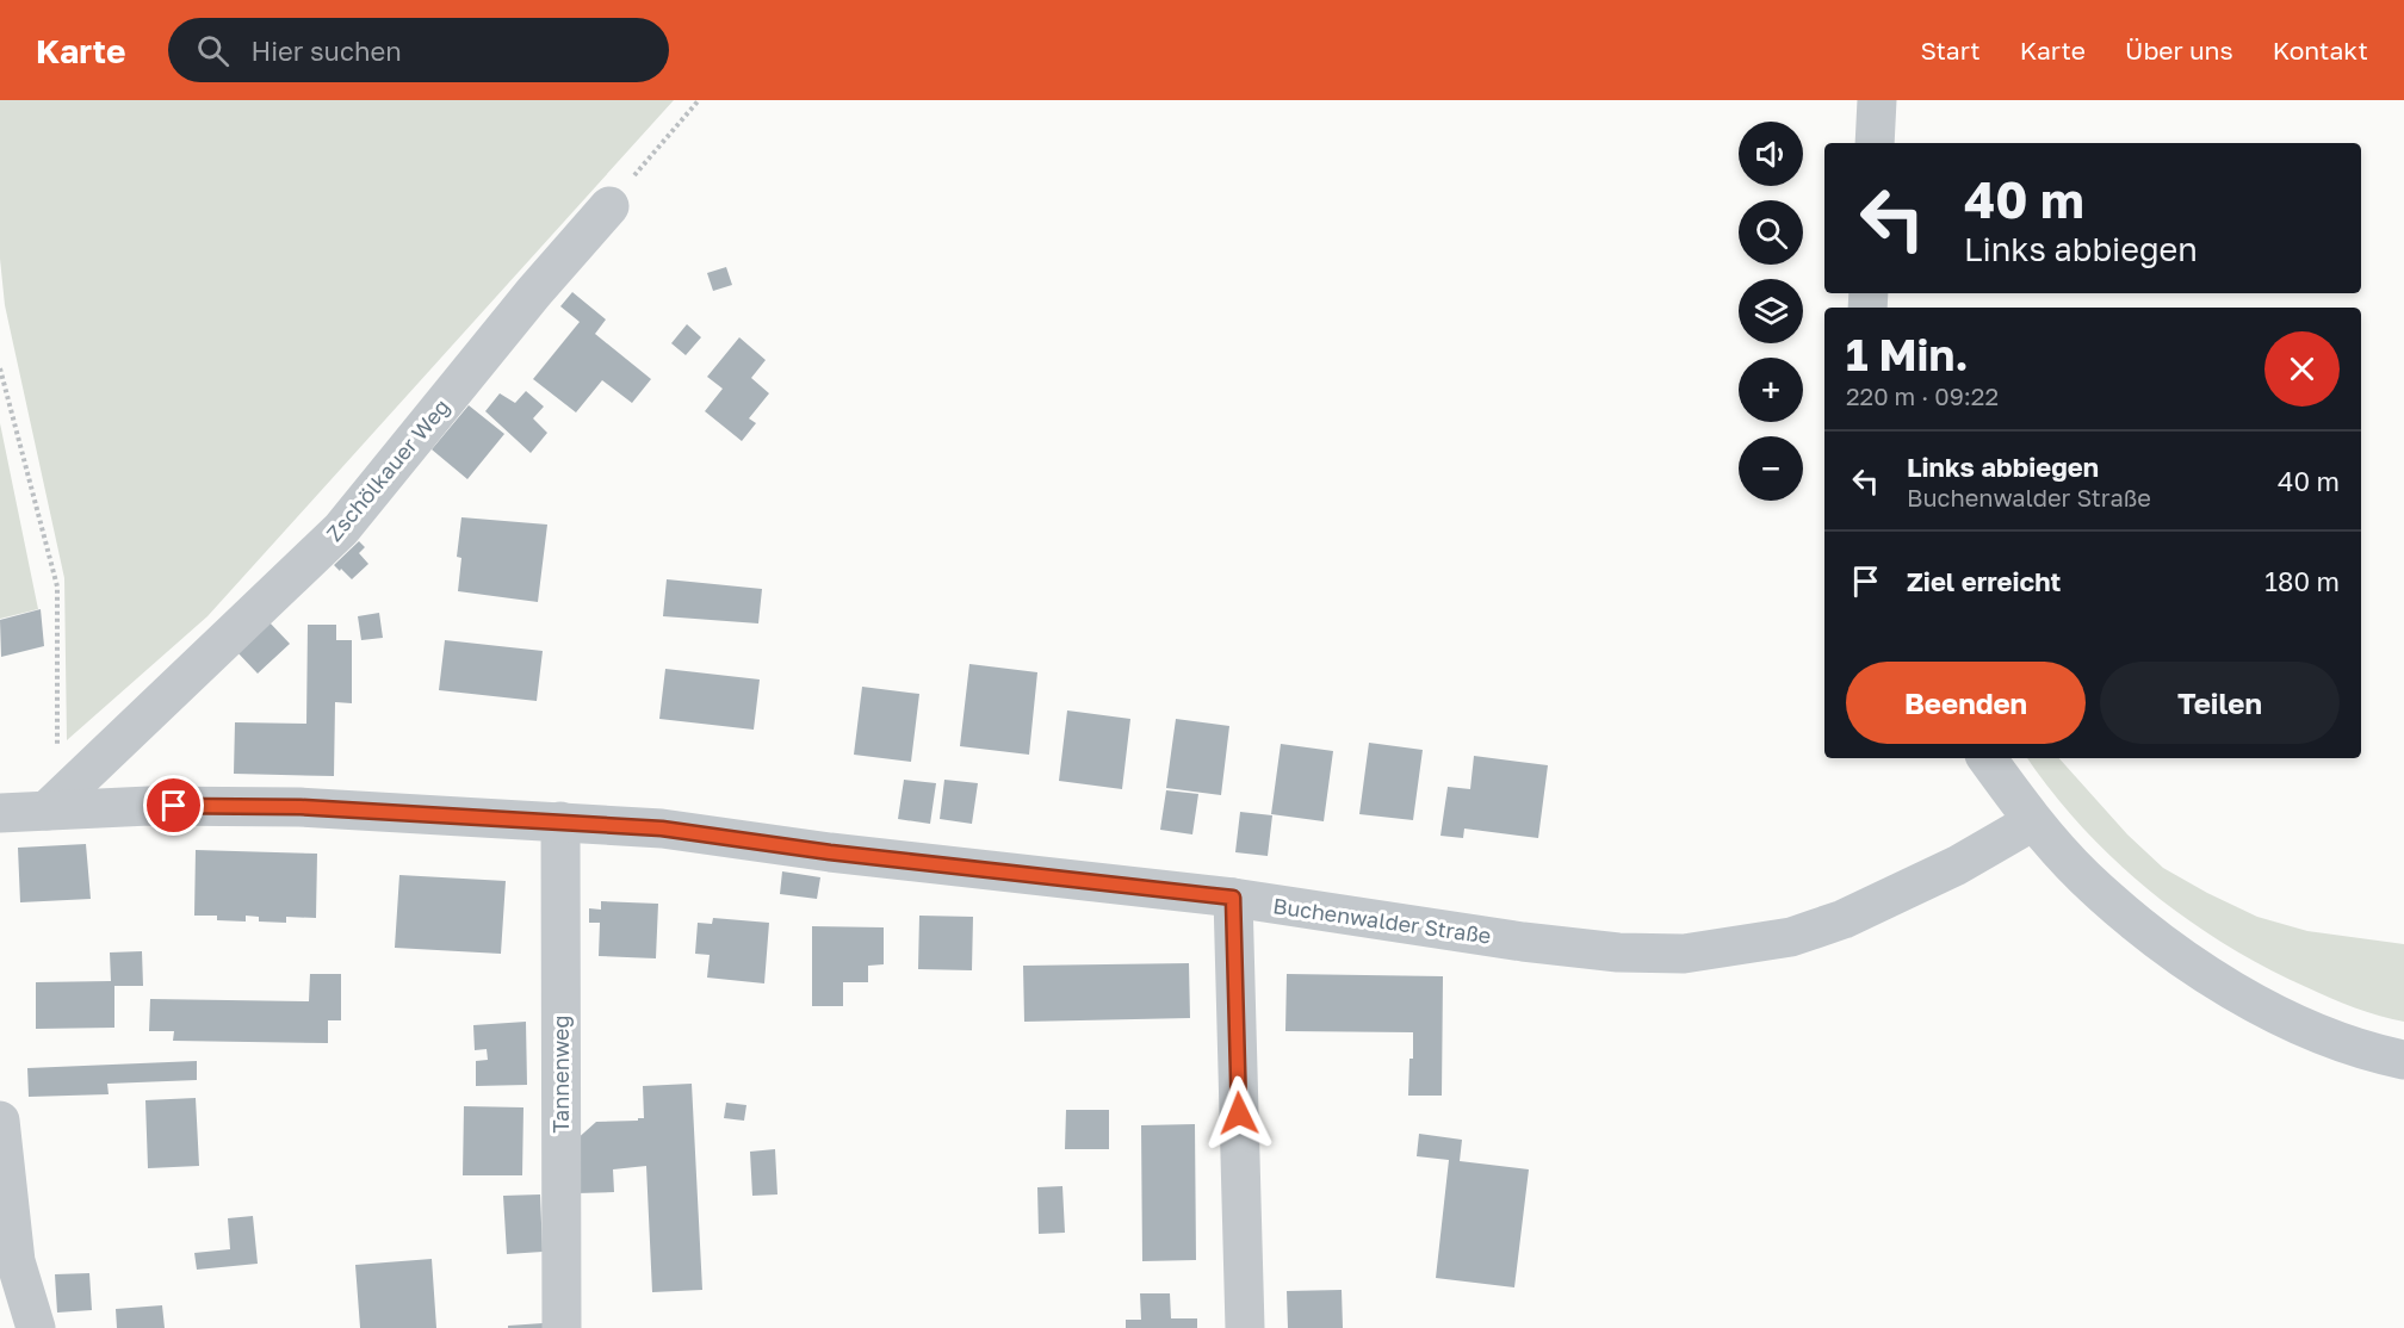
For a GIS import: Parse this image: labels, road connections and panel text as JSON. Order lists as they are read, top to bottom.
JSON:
{
  "streets": {
    "street": ["Zschölkauer Weg", "Buchenwalder Straße", "Tannenweg"]
  },
  "crossings": [
    ["Zschölkauer Weg", "Buchenwalder Straße"],
    ["Buchenwalder Straße", "Tannenweg"]
  ],
  "page": {
    "header": "Karte",
    "search": "Hier suchen",
    "nav": [
      "Start",
      "Karte",
      "Über uns",
      "Kontakt"
    ],
    "map_buttons": ["+", "−"],
    "turn": ["40 m", "Links abbiegen"],
    "heading": ["1 Min.", "220 m · 09:22"],
    "list": [
      {
        "name": "Links abbiegen",
        "note": "Buchenwalder Straße",
        "value": "40 m"
      },
      {
        "name": "Ziel erreicht",
        "value": "180 m"
      }
    ],
    "buttons": ["Beenden", "Teilen"]
  }
}
